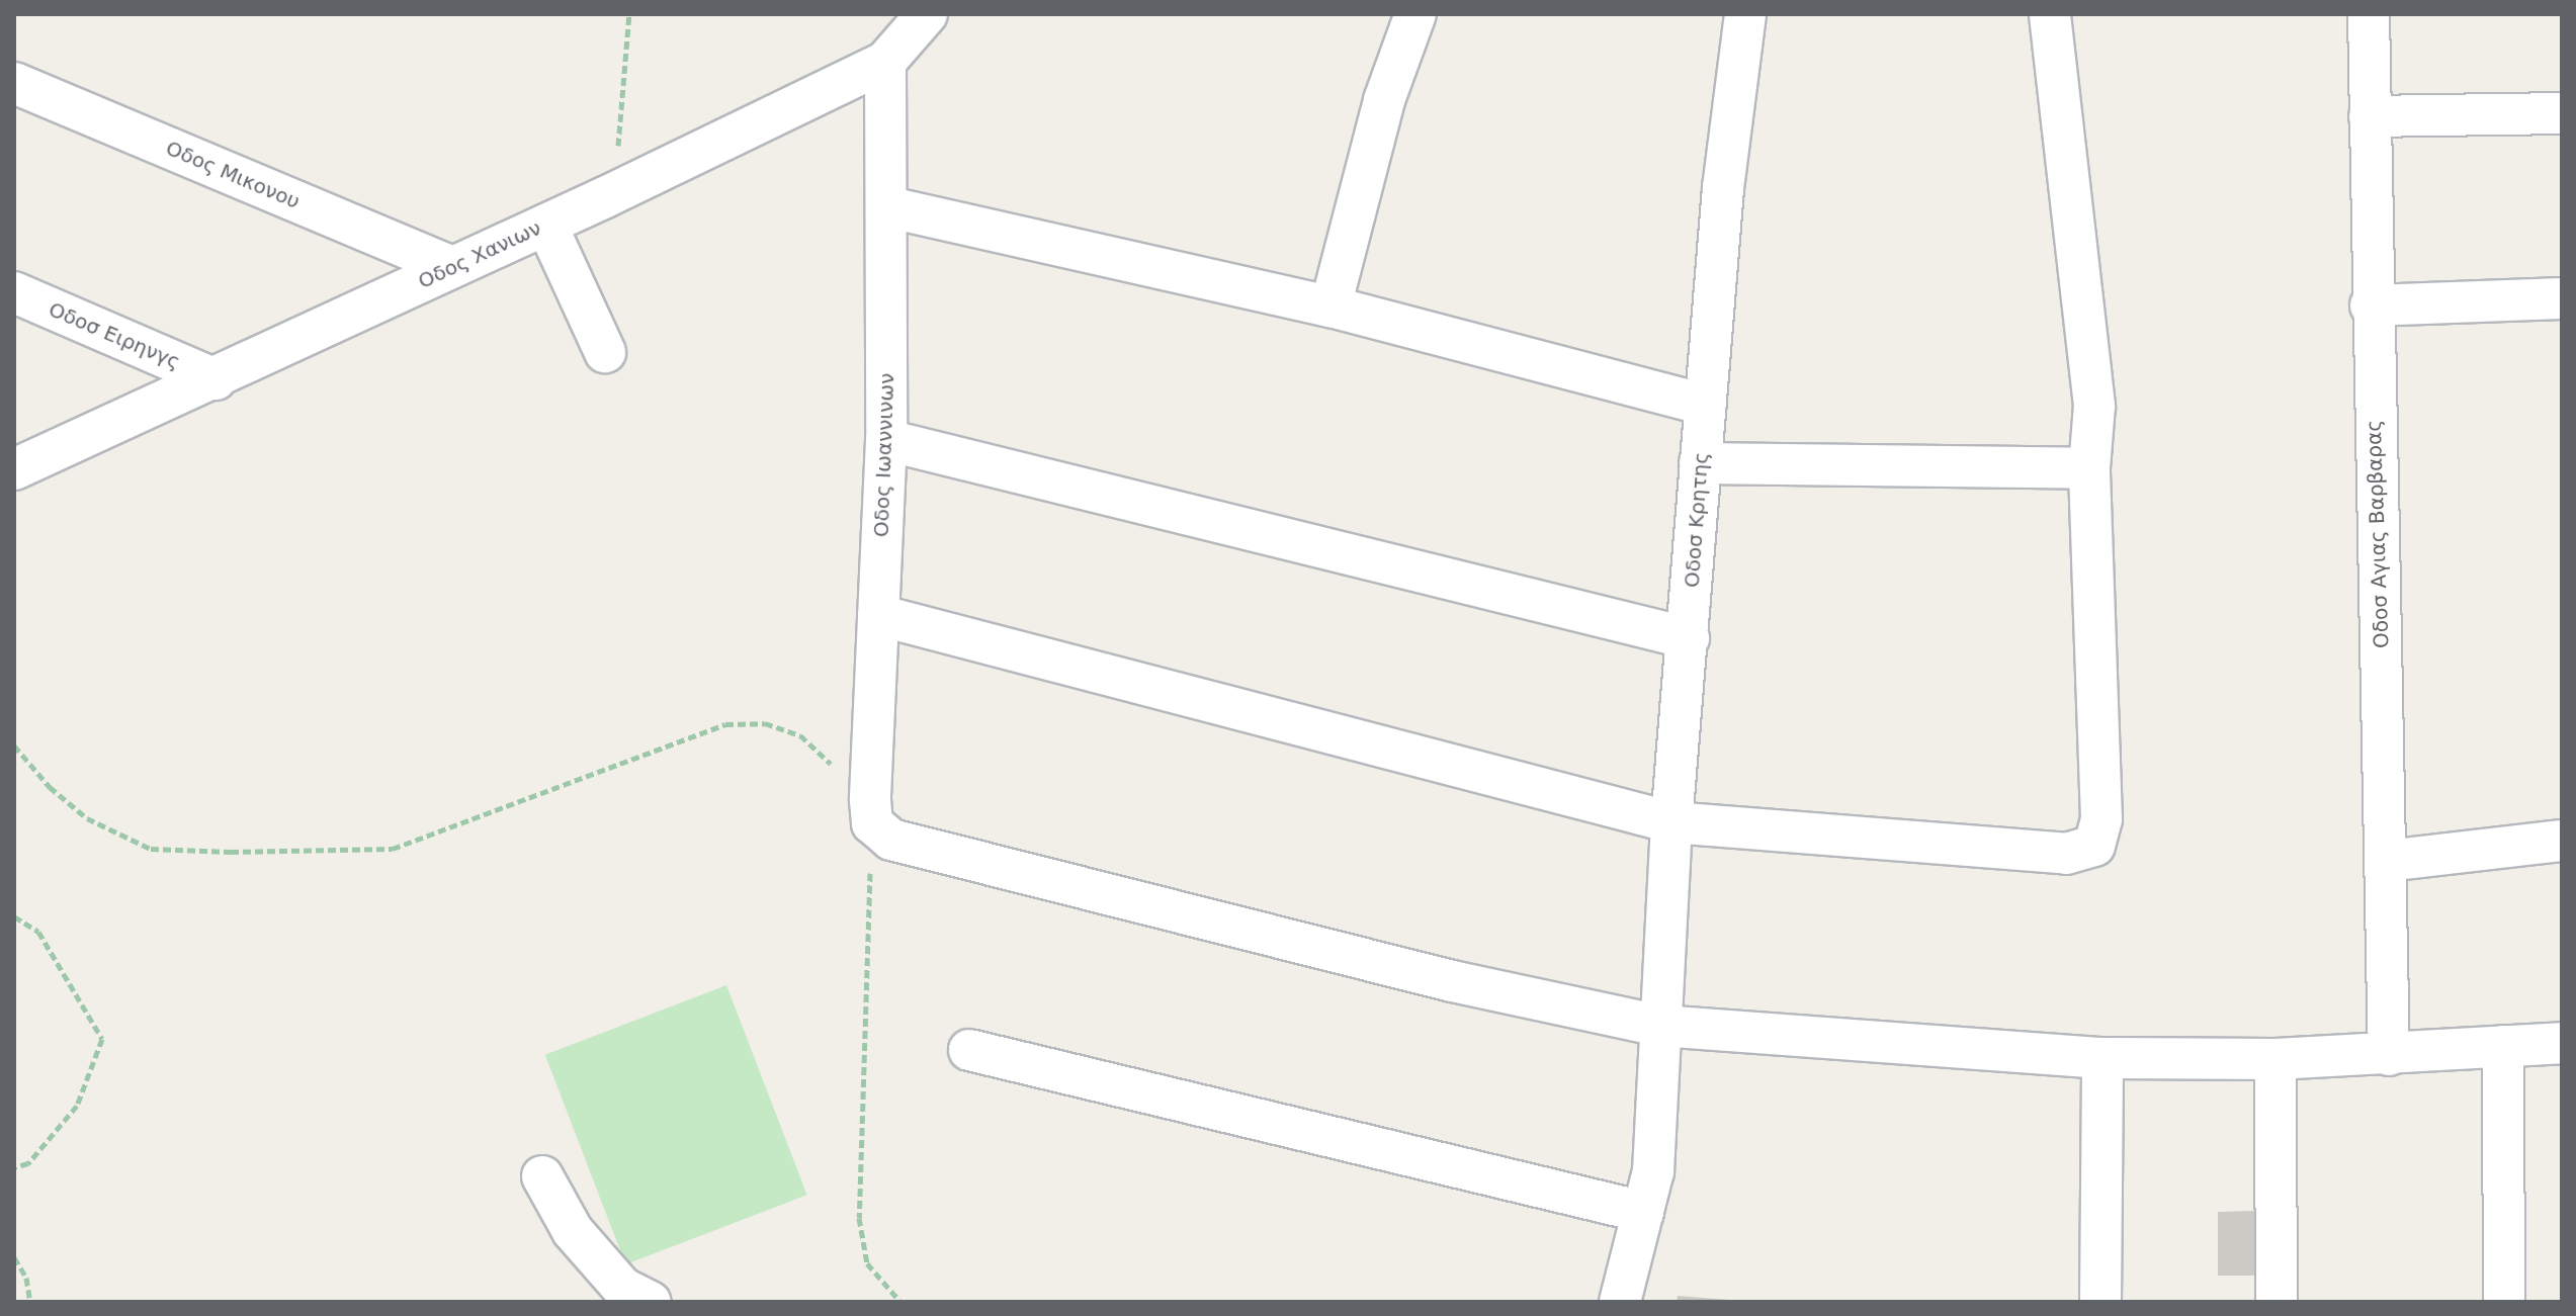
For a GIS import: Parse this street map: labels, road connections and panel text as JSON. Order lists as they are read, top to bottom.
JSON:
{
  "streets": {
    "street": [
      "Οδος Μικονου",
      "Οδος Χανιων",
      "Οδοσ Ειρηνγς",
      "Οδος Ιωαννινων",
      "Οδοσ Κρητης",
      "Οδοσ Αγιας Βαρβαρας"
    ]
  },
  "crossings": [
    ["Οδος Μικονου", "Οδος Χανιων"],
    ["Οδος Χανιων", "Οδοσ Ειρηνγς"],
    ["Οδος Χανιων", "Οδος Ιωαννινων"]
  ]
}
